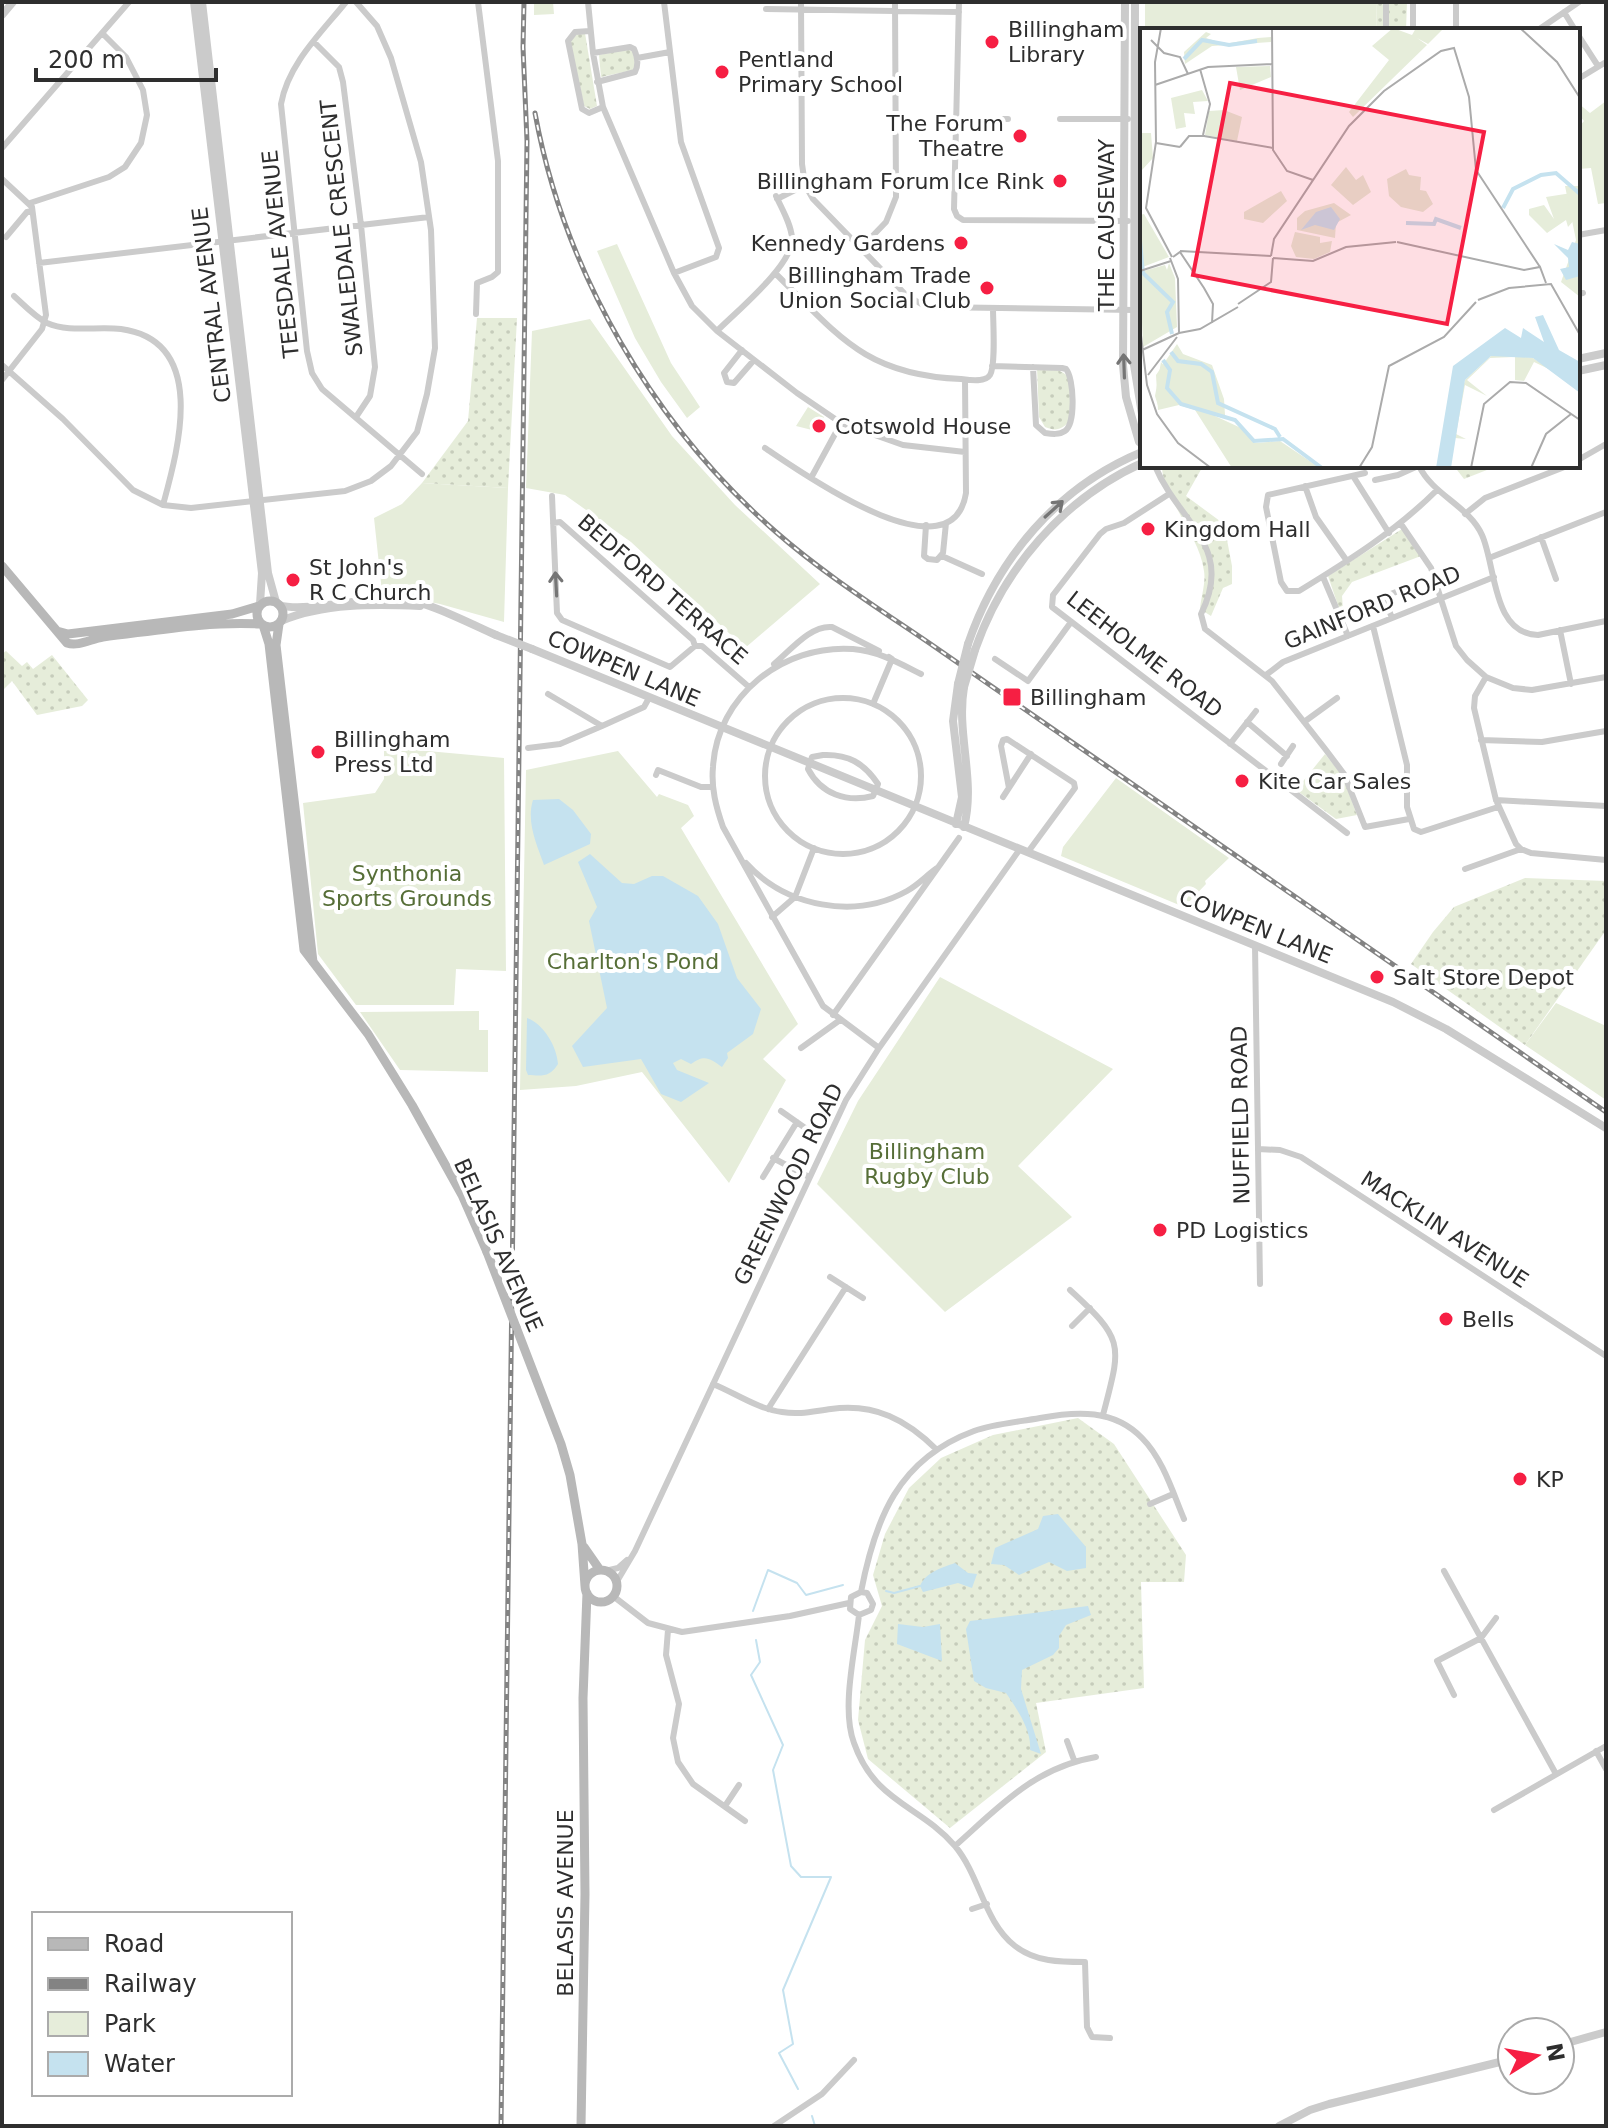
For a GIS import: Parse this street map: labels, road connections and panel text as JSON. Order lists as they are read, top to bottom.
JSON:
{
  "streets": {
    "main road": ["CENTRAL AVENUE", "BELASIS AVENUE"],
    "street": [
      "THE CAUSEWAY",
      "SWALEDALE CRESCENT",
      "TEESDALE AVENUE",
      "BEDFORD TERRACE",
      "GAINFORD ROAD",
      "LEEHOLME ROAD",
      "COWPEN LANE",
      "NUFFIELD ROAD",
      "GREENWOOD ROAD",
      "MACKLIN AVENUE"
    ]
  },
  "crossings": [
    ["SWALEDALE CRESCENT", "TEESDALE AVENUE"],
    ["CENTRAL AVENUE", "COWPEN LANE"],
    ["CENTRAL AVENUE", "BELASIS AVENUE"],
    ["COWPEN LANE", "NUFFIELD ROAD"],
    ["COWPEN LANE", "GREENWOOD ROAD"],
    ["NUFFIELD ROAD", "MACKLIN AVENUE"],
    ["GREENWOOD ROAD", "BELASIS AVENUE"]
  ],
  "parks": ["Synthonia Sports Grounds", "Charlton's Pond", "Billingham Rugby Club"],
  "places": {
    "other": [
      "Billingham Library",
      "Pentland Primary School",
      "The Forum Theatre",
      "Billingham Forum Ice Rink",
      "Kennedy Gardens",
      "Billingham Trade Union Social Club",
      "Cotswold House",
      "Kingdom Hall",
      "St John's R C Church",
      "Billingham Press Ltd",
      "Kite Car Sales",
      "Salt Store Depot",
      "PD Logistics",
      "Bells",
      "KP"
    ],
    "transit": ["Billingham"]
  },
  "legend": [
    "Road",
    "Railway",
    "Park",
    "Water"
  ],
  "scale_bar": "200 m",
  "north": "right"
}
